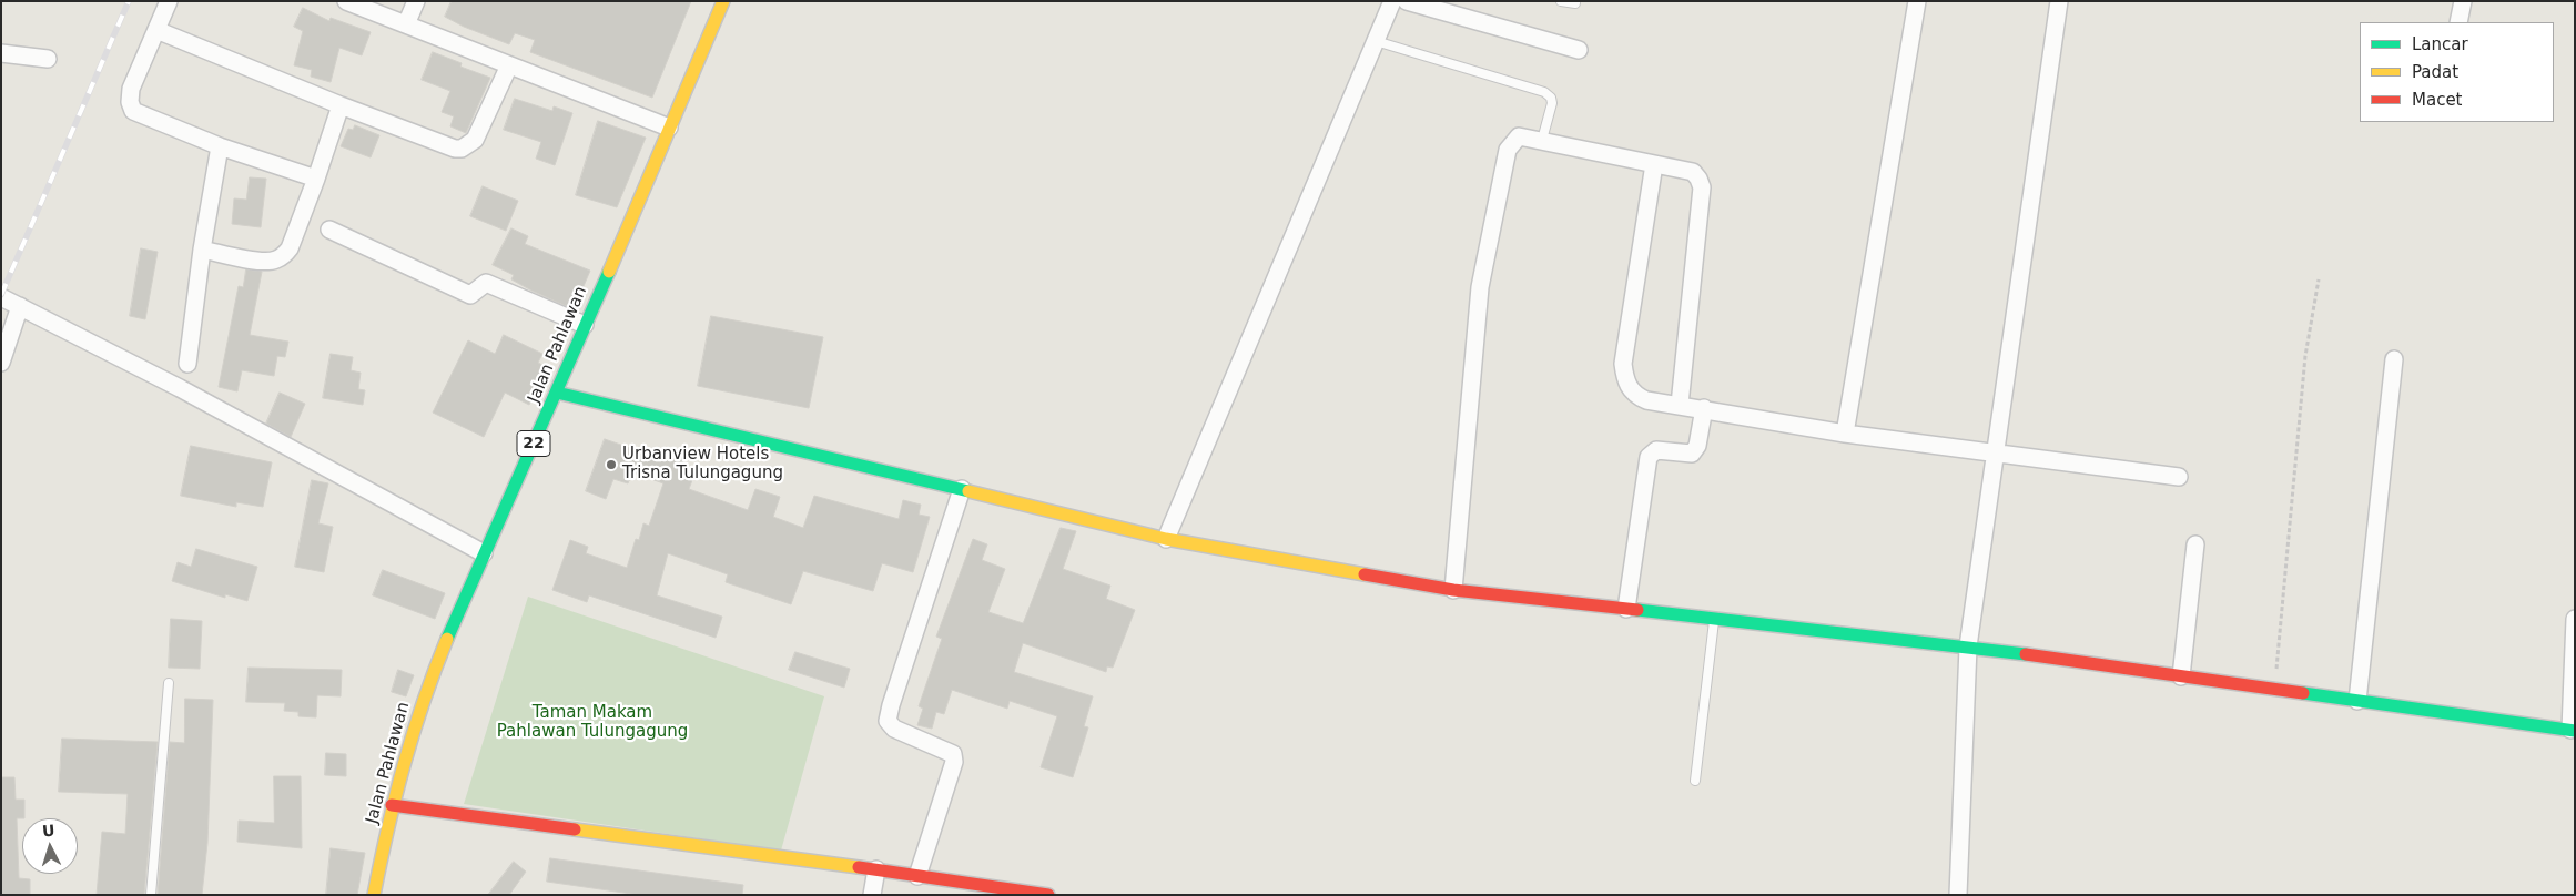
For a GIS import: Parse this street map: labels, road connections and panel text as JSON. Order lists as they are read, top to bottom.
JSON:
{
  "streets": {
    "main road": ["Jalan Pahlawan", "22"]
  },
  "parks": ["Taman Makam Pahlawan Tulungagung"],
  "places": ["Urbanview Hotels Trisna Tulungagung"],
  "legend": ["Lancar", "Padat", "Macet"],
  "north": "top"
}
